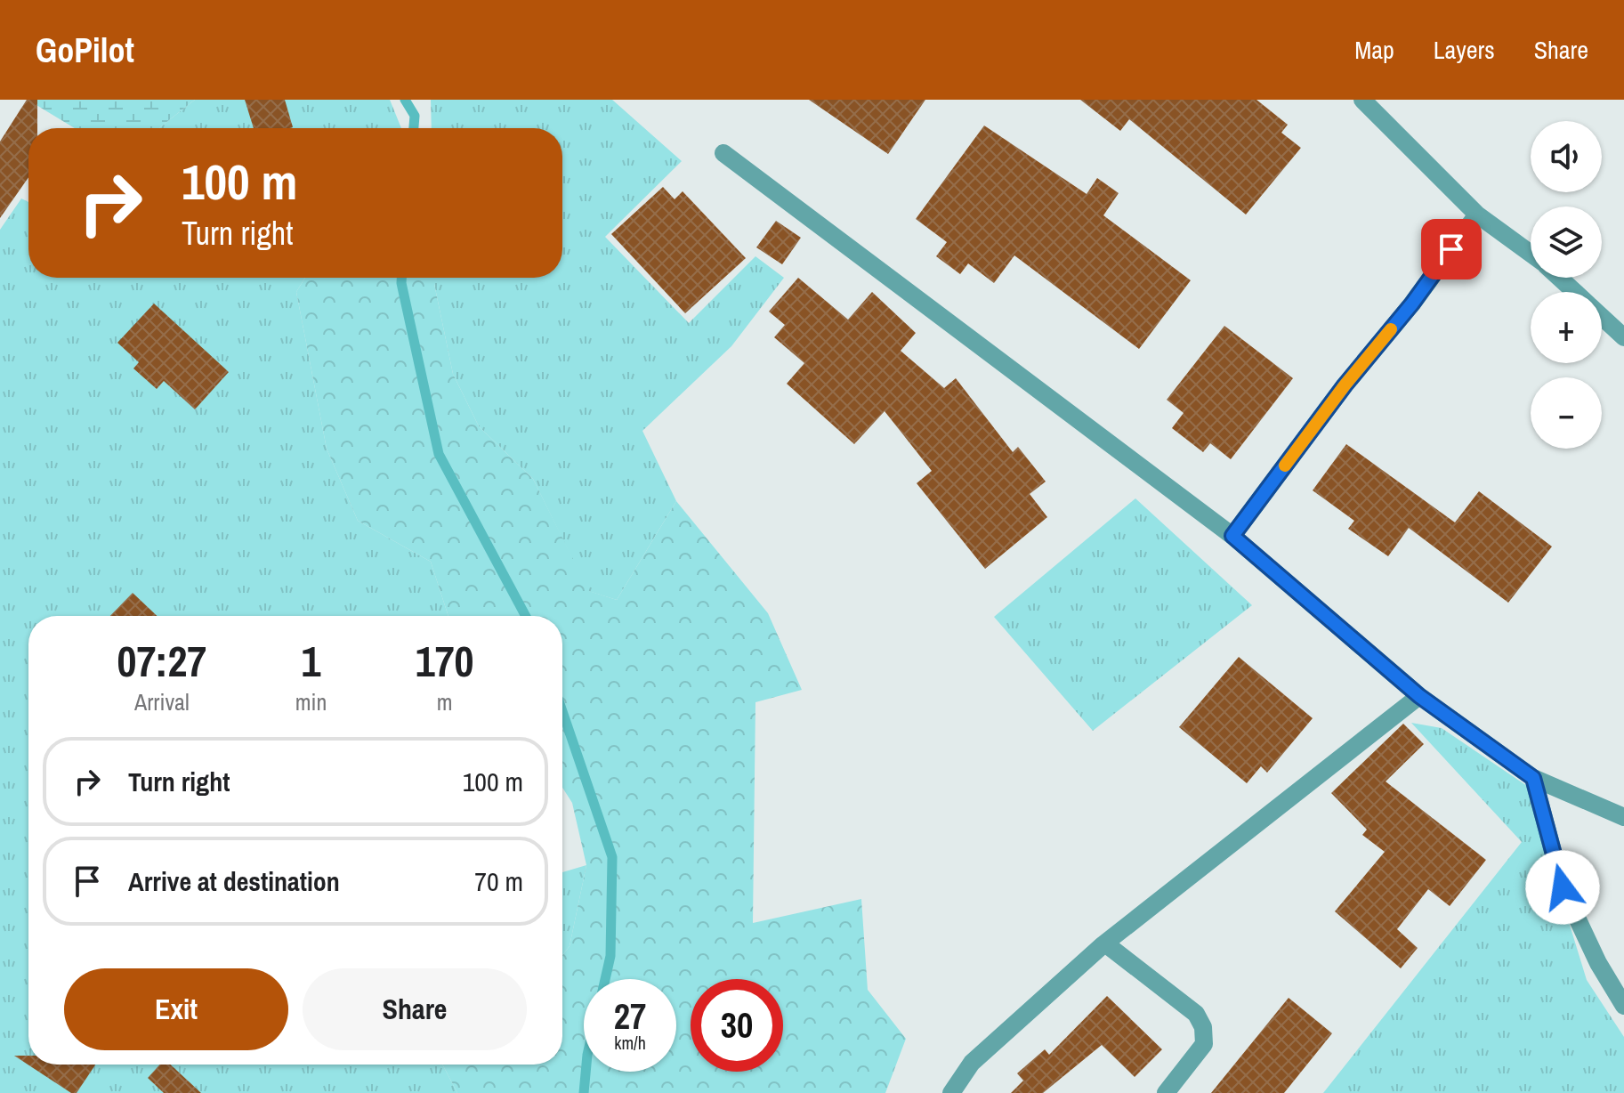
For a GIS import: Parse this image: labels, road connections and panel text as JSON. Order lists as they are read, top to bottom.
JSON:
{
  "page": {
    "header": "GoPilot",
    "nav": ["Map", "Layers", "Share"],
    "map_buttons": ["+", "−"],
    "turn": ["100 m", "Turn right"],
    "eta": [
      "07:27",
      "Arrival",
      "1",
      "min",
      "170",
      "m"
    ],
    "list": [
      {
        "name": "Turn right",
        "value": "100 m"
      },
      {
        "name": "Arrive at destination",
        "value": "70 m"
      }
    ],
    "buttons": ["Exit", "Share"],
    "speed": "27 km/h",
    "limit": "30"
  }
}
